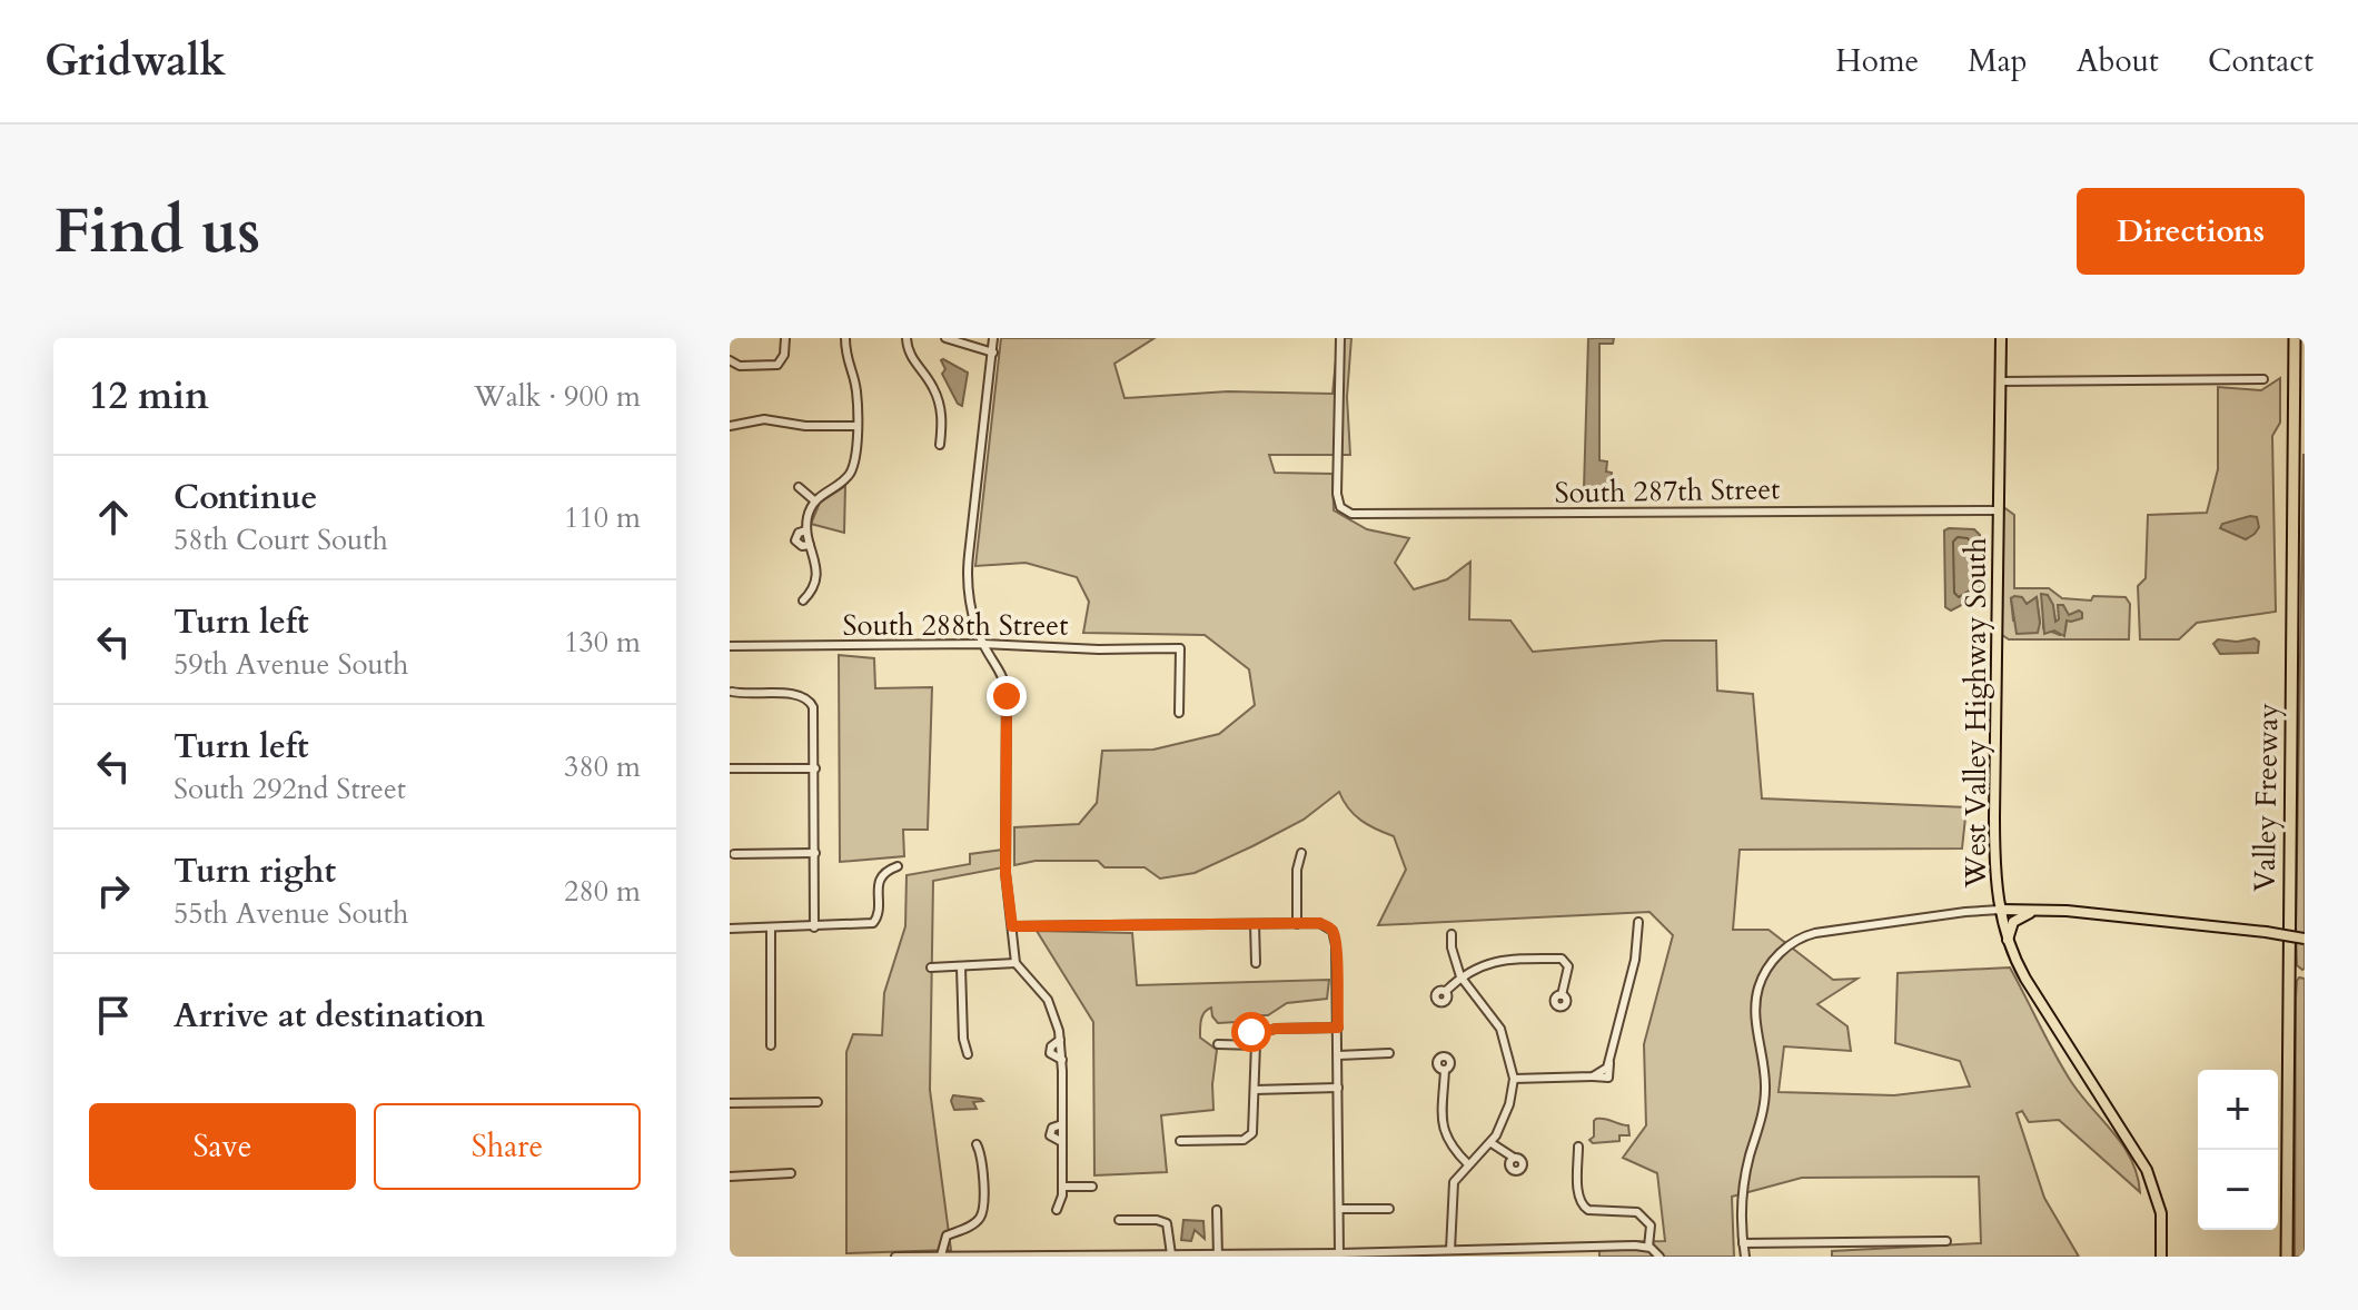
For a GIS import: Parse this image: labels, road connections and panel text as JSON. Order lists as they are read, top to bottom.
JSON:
{
  "streets": {
    "highway": ["Valley Freeway"],
    "main road": ["West Valley Highway South"],
    "street": ["South 287th Street", "South 288th Street"]
  },
  "crossings": [
    ["South 287th Street", "West Valley Highway South"]
  ],
  "page": {
    "header": "Gridwalk",
    "nav": [
      "Home",
      "Map",
      "About",
      "Contact"
    ],
    "buttons": [
      "Directions",
      ["Save", "Share"]
    ],
    "title": "Find us",
    "heading": ["12 min", "Walk · 900 m"],
    "list": [
      ["Continue", "58th Court South", "110 m"],
      ["Turn left", "59th Avenue South", "130 m"],
      ["Turn left", "South 292nd Street", "380 m"],
      ["Turn right", "55th Avenue South", "280 m"],
      "Arrive at destination"
    ],
    "map_buttons": ["+", "−"]
  }
}
